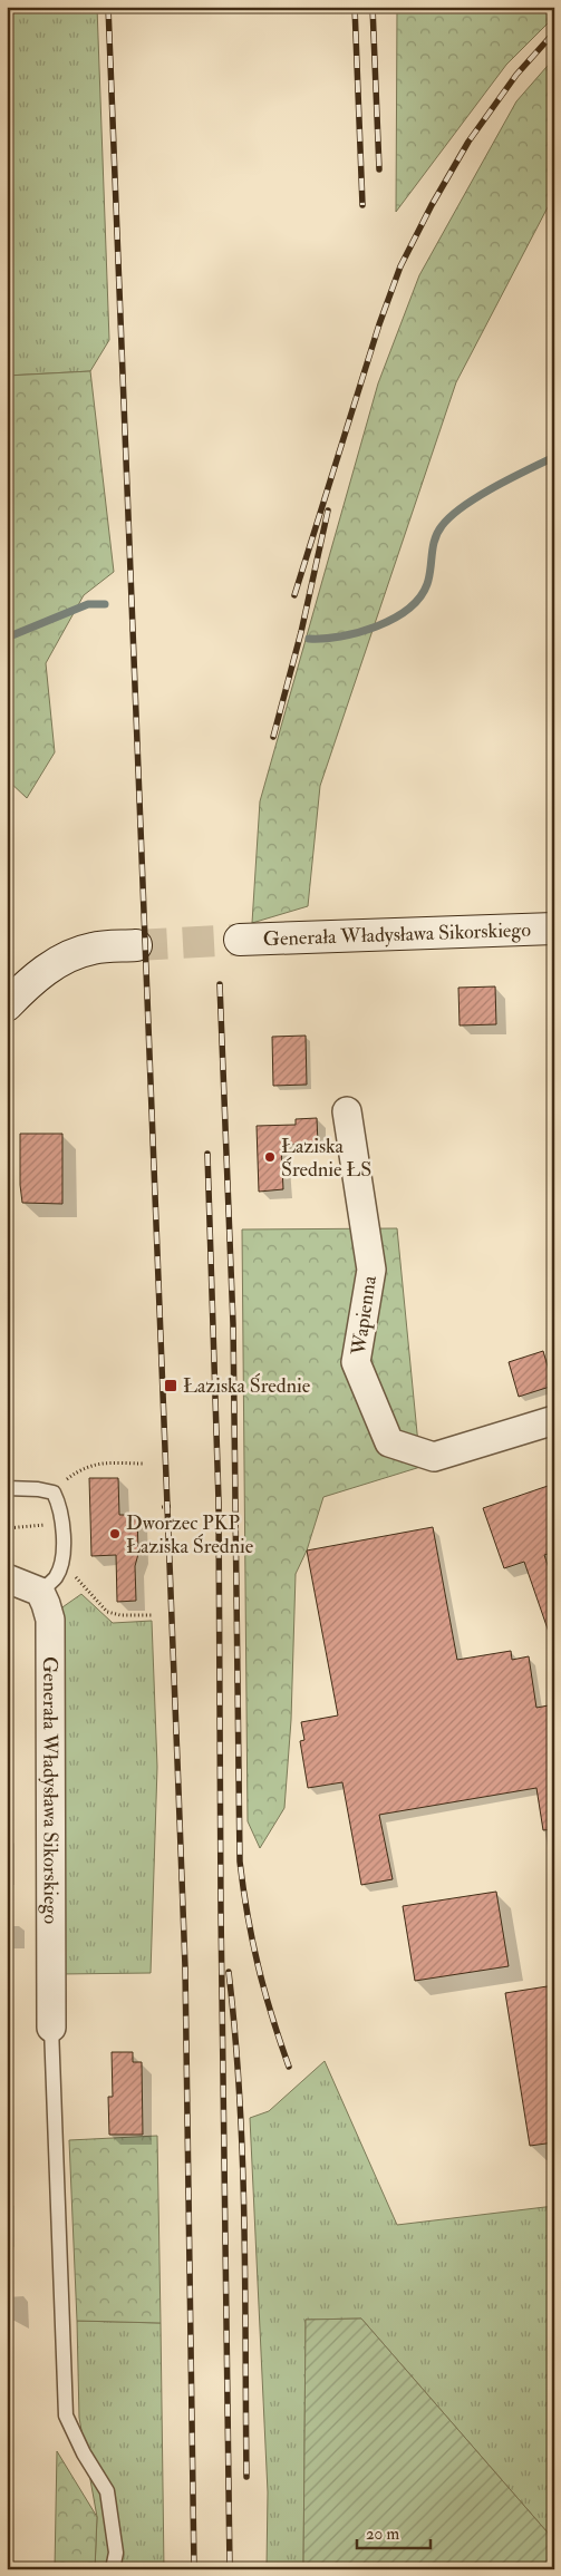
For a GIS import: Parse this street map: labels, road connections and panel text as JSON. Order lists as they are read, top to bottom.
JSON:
{
  "streets": {
    "street": ["Generała Władysława Sikorskiego", "Wapienna"]
  },
  "places": {
    "other": ["Łaziska Średnie ŁS", "Dworzec PKP Łaziska Średnie"],
    "transit": ["Łaziska Średnie"]
  },
  "scale_bar": "20 m"
}
